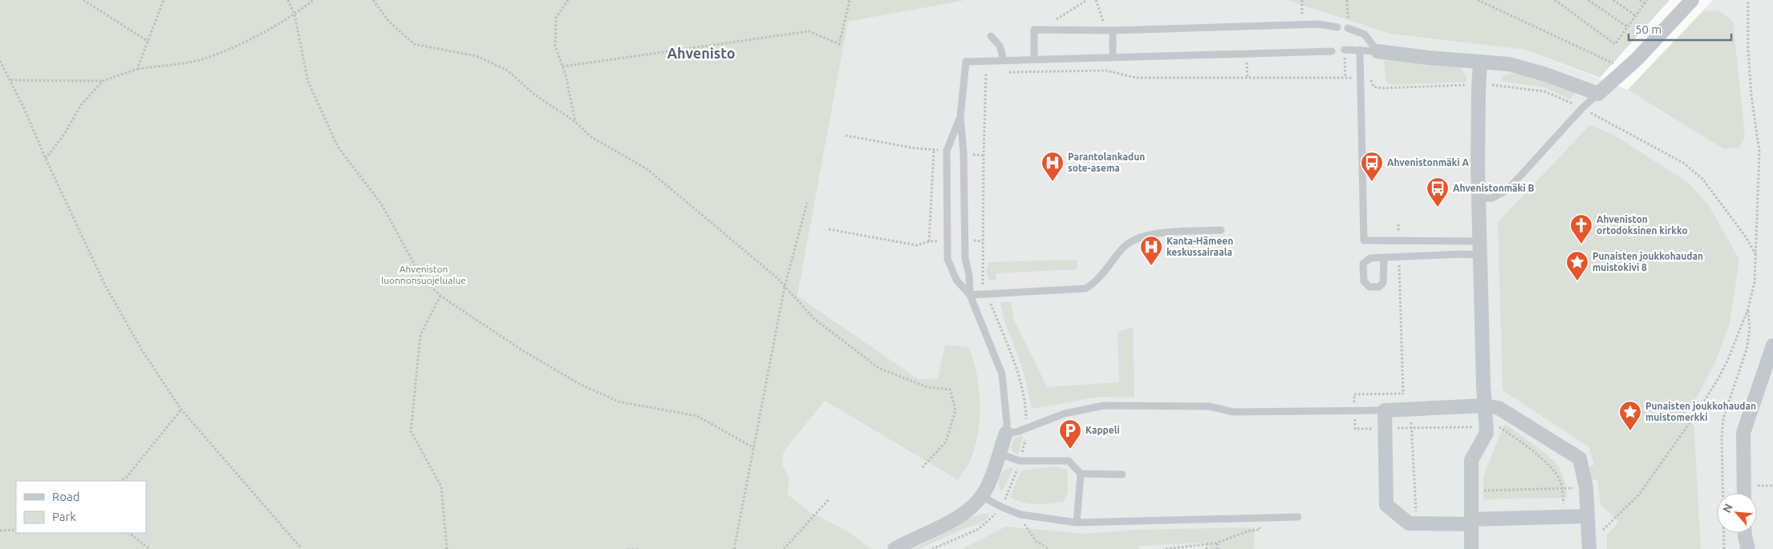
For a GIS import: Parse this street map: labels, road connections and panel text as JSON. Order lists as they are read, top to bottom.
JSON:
{
  "districts": ["Ahvenisto"],
  "parks": ["Ahveniston luonnonsuojelualue"],
  "places": {
    "hospital": ["Parantolankadun sote-asema", "Kanta-Hämeen keskussairaala"],
    "bus stop": ["Ahvenistonmäki A", "Ahvenistonmäki B"],
    "church": ["Ahveniston ortodoksinen kirkko"],
    "place": ["Punaisten joukkohaudan muistokivi 8", "Punaisten joukkohaudan muistomerkki"],
    "parking": ["Kappeli"]
  },
  "legend": ["Road", "Park"],
  "scale_bar": "50 m",
  "north": "top left"
}
